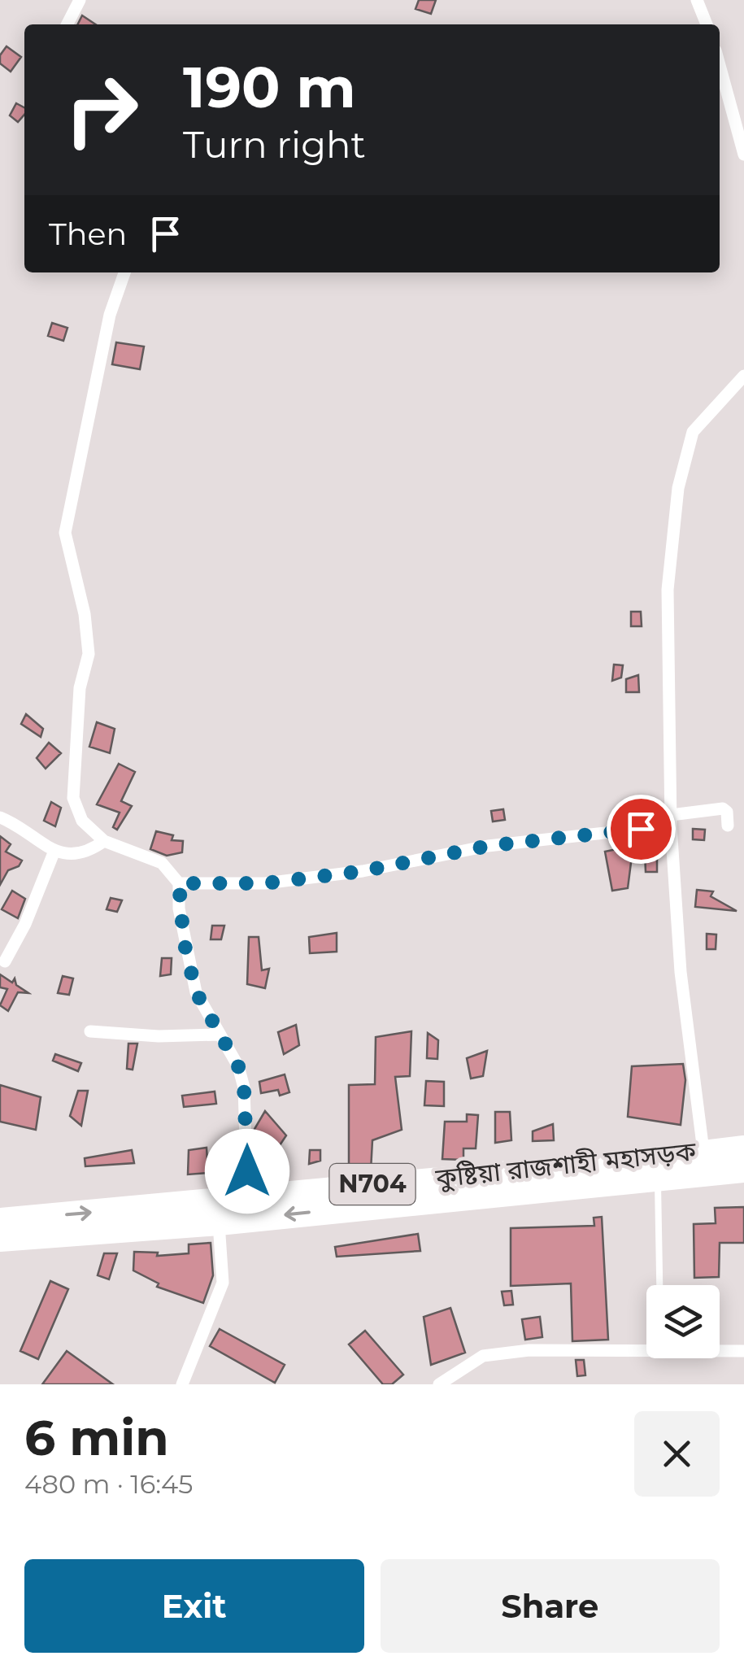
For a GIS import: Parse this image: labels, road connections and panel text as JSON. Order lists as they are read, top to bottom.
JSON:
{
  "streets": {
    "highway": ["কুষ্টিয়া রাজশাহী মহাসড়ক", "N704"]
  },
  "page": {
    "turn": ["190 m", "Turn right"],
    "then": "Then",
    "heading": ["6 min", "480 m · 16:45"],
    "buttons": ["Exit", "Share"]
  }
}
